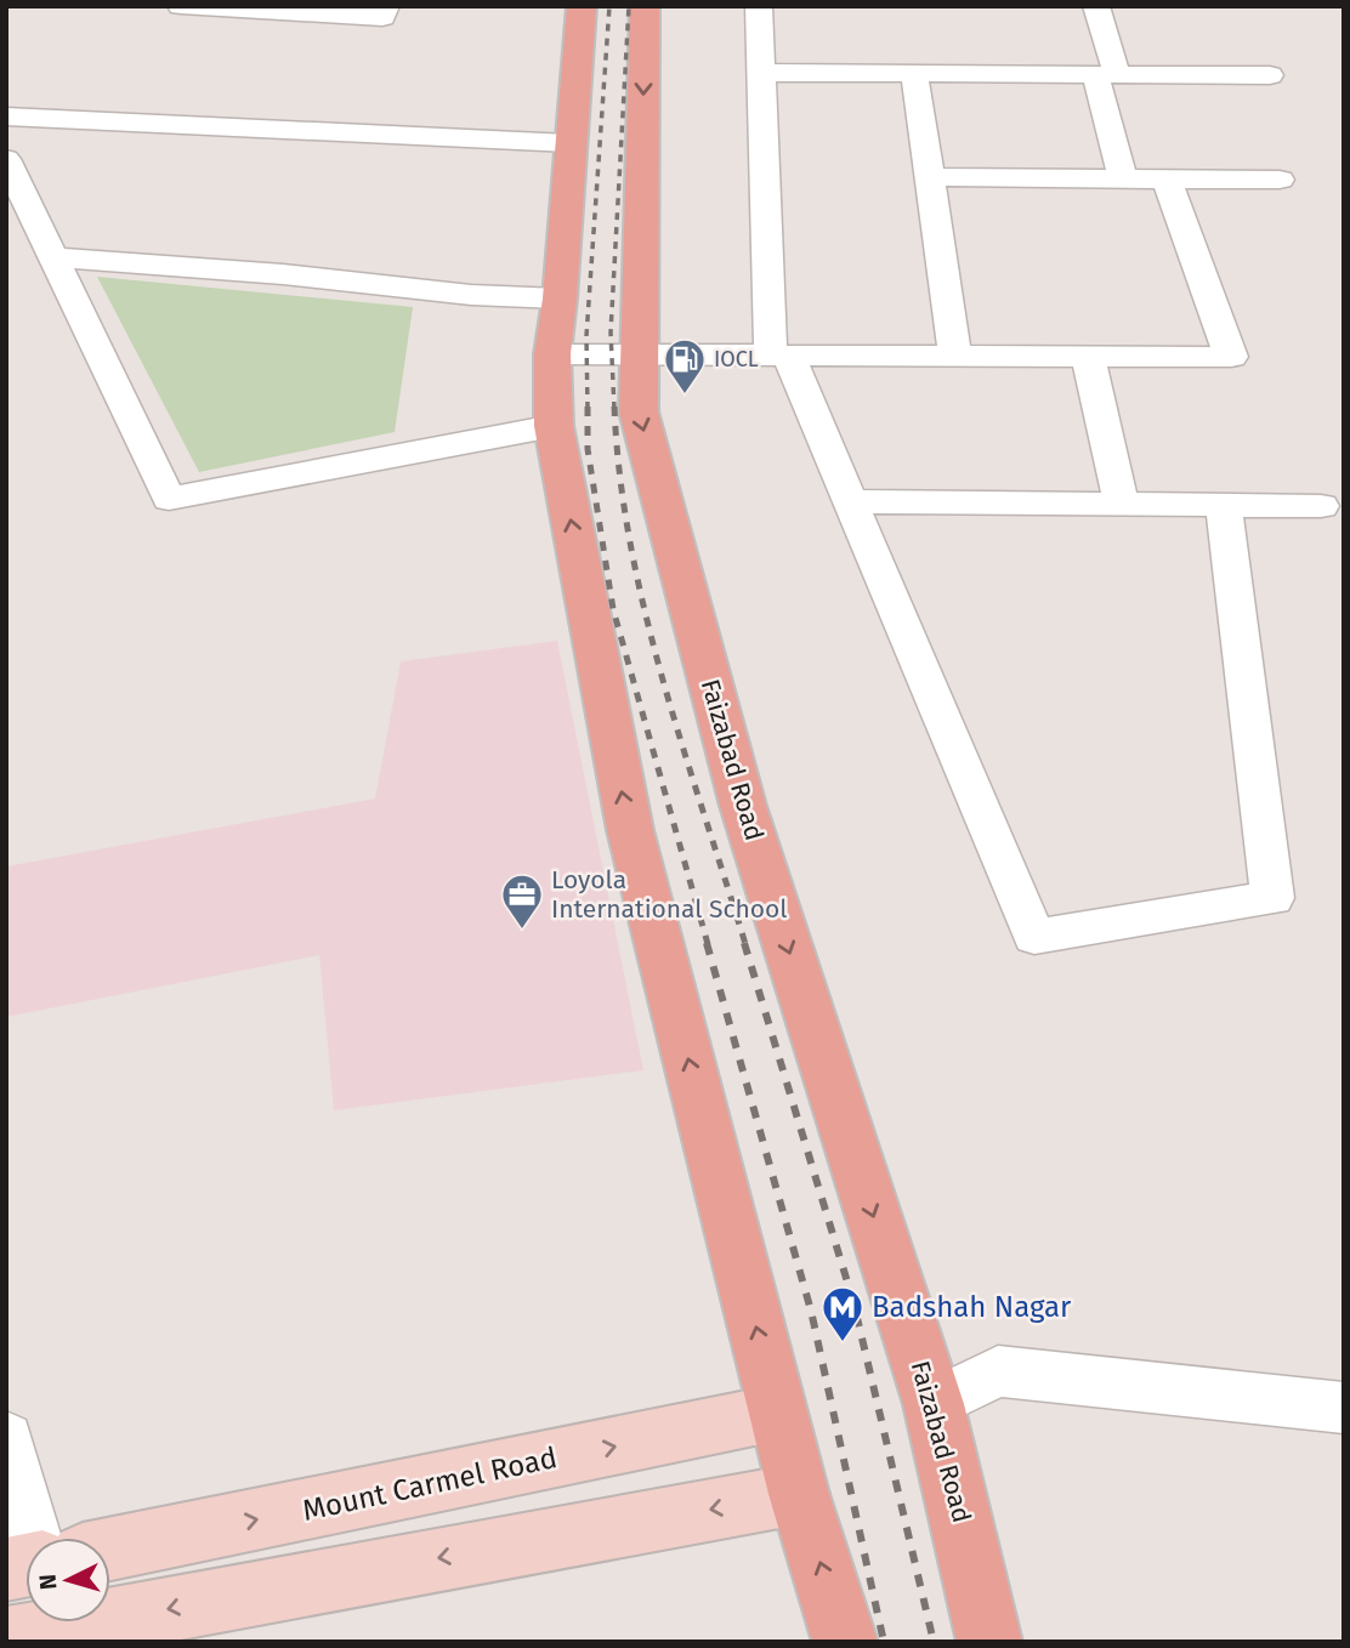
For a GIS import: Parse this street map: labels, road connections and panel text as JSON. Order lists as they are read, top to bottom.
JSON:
{
  "streets": {
    "main road": ["Faizabad Road"],
    "street": ["Mount Carmel Road"]
  },
  "places": {
    "fuel station": ["IOCL"],
    "office": ["Loyola International School"],
    "metro station": ["Badshah Nagar"]
  },
  "north": "left"
}
